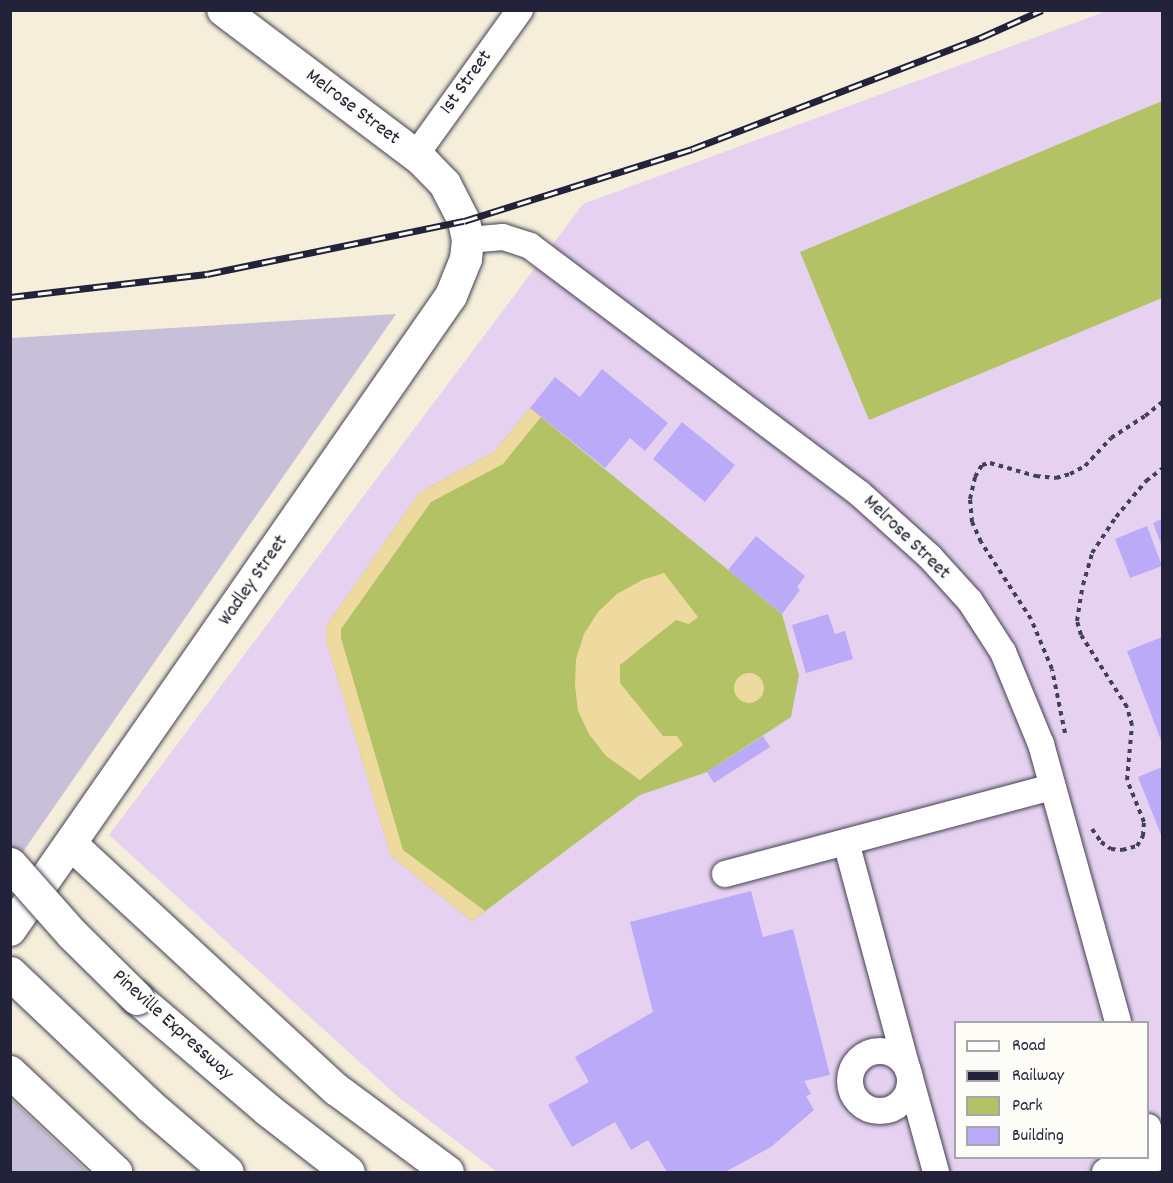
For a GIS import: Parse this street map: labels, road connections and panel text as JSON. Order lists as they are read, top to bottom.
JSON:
{
  "streets": {
    "highway": ["Pineville Expressway"],
    "main road": ["Melrose Street", "Wadley Street"],
    "street": ["1st Street"]
  },
  "crossings": [
    ["1st Street", "Melrose Street"],
    ["Melrose Street", "Wadley Street"]
  ],
  "legend": [
    "Road",
    "Railway",
    "Park",
    "Building"
  ]
}
